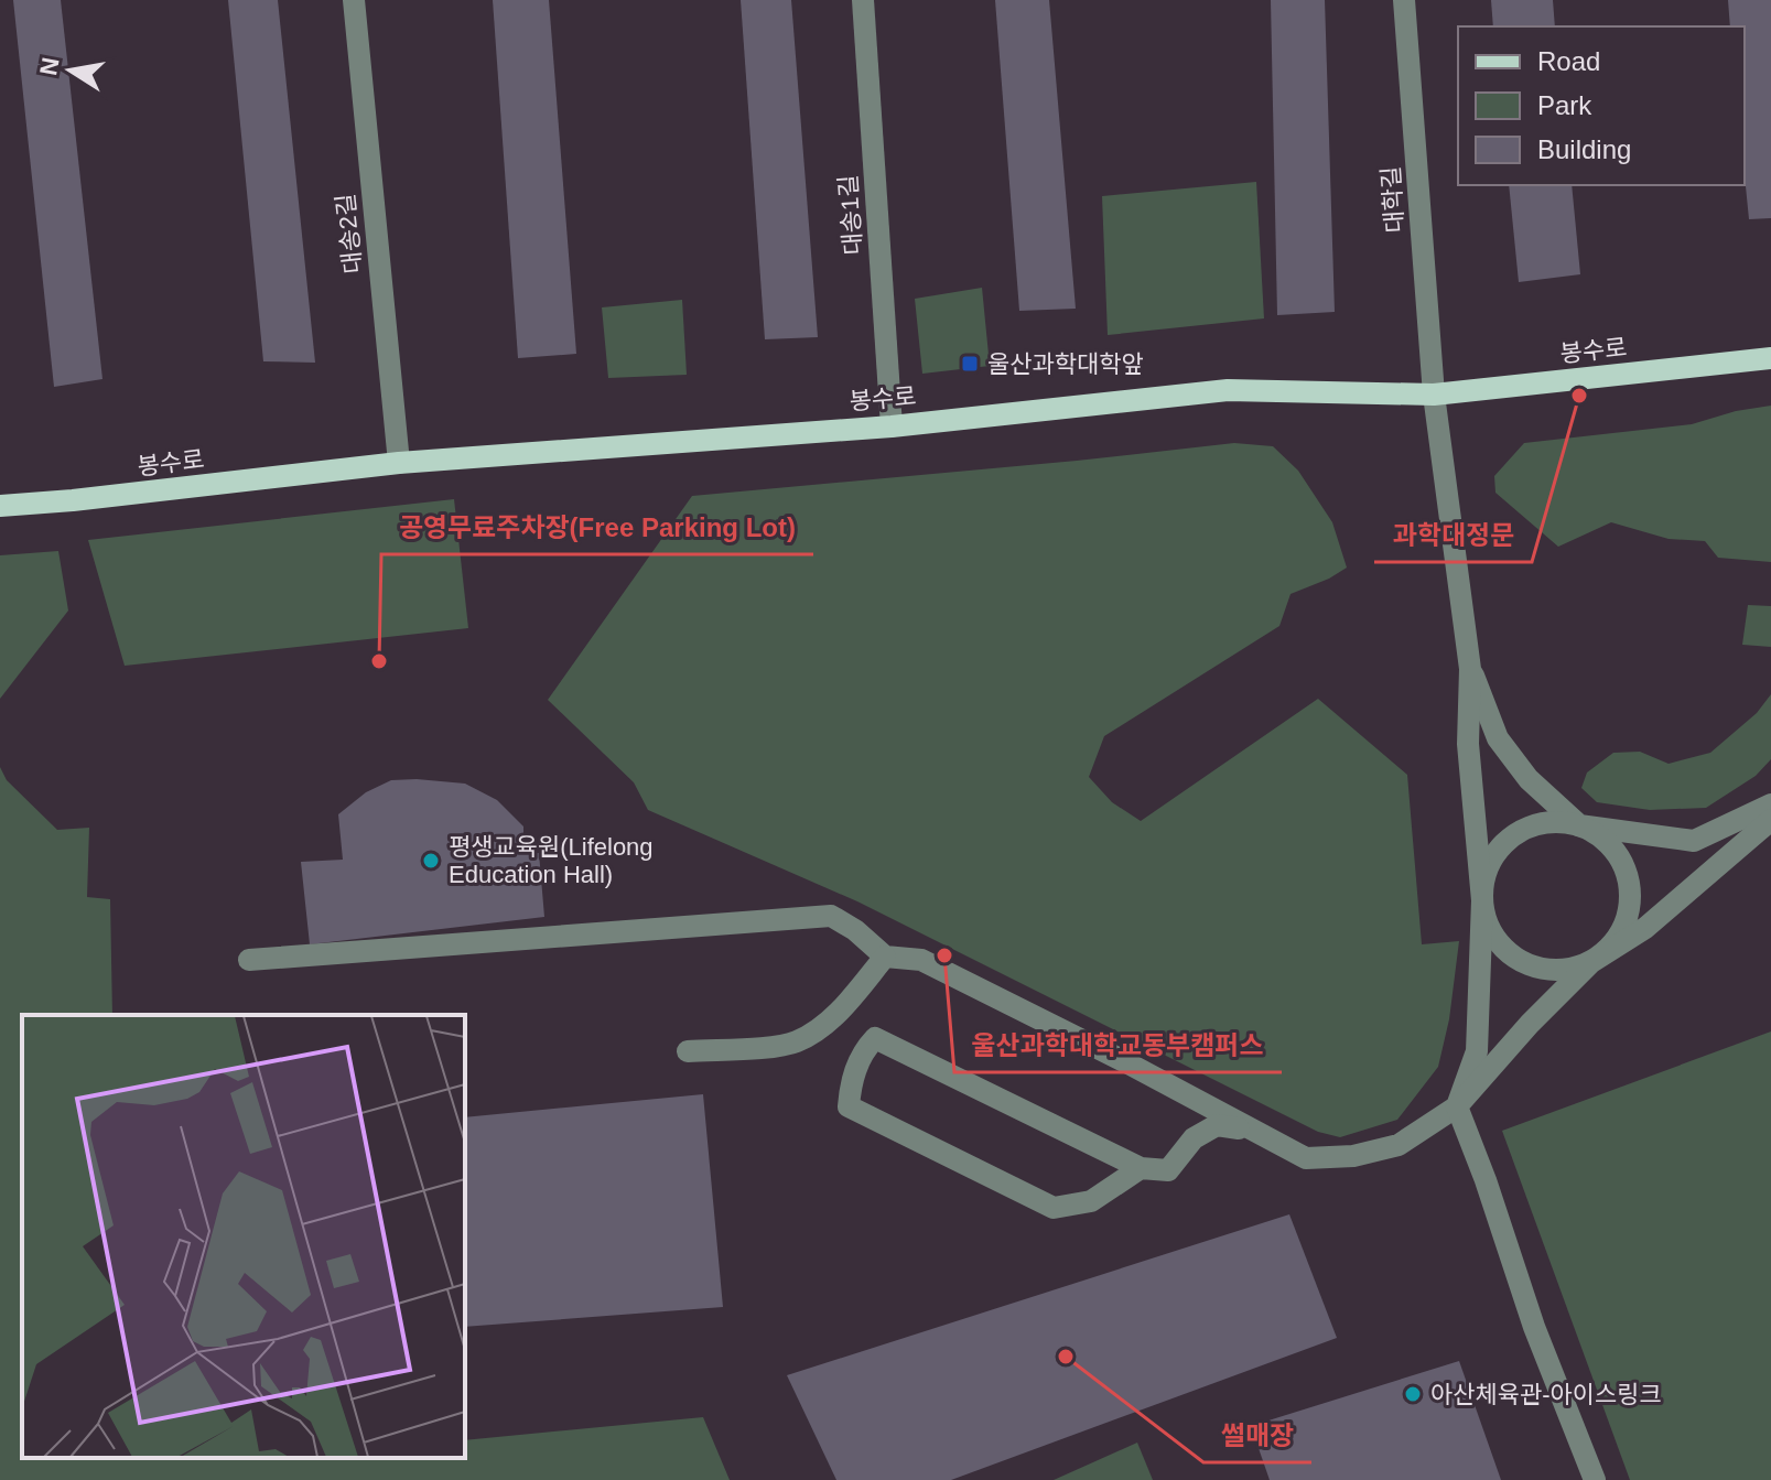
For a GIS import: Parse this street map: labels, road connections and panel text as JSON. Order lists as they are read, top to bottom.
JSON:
{
  "streets": {
    "main road": ["봉수로"],
    "street": ["대학길", "대송1길", "대송2길"]
  },
  "crossings": [
    ["대학길", "봉수로"],
    ["대송1길", "봉수로"],
    ["대송2길", "봉수로"]
  ],
  "places": {
    "transit": ["울산과학대학앞"],
    "other": [
      "과학대정문",
      "공영무료주차장(Free Parking Lot)",
      "평생교육원(Lifelong Education Hall)",
      "울산과학대학교동부캠퍼스",
      "썰매장",
      "아산체육관-아이스링크"
    ]
  },
  "legend": ["Road", "Park", "Building"],
  "north": "left"
}
